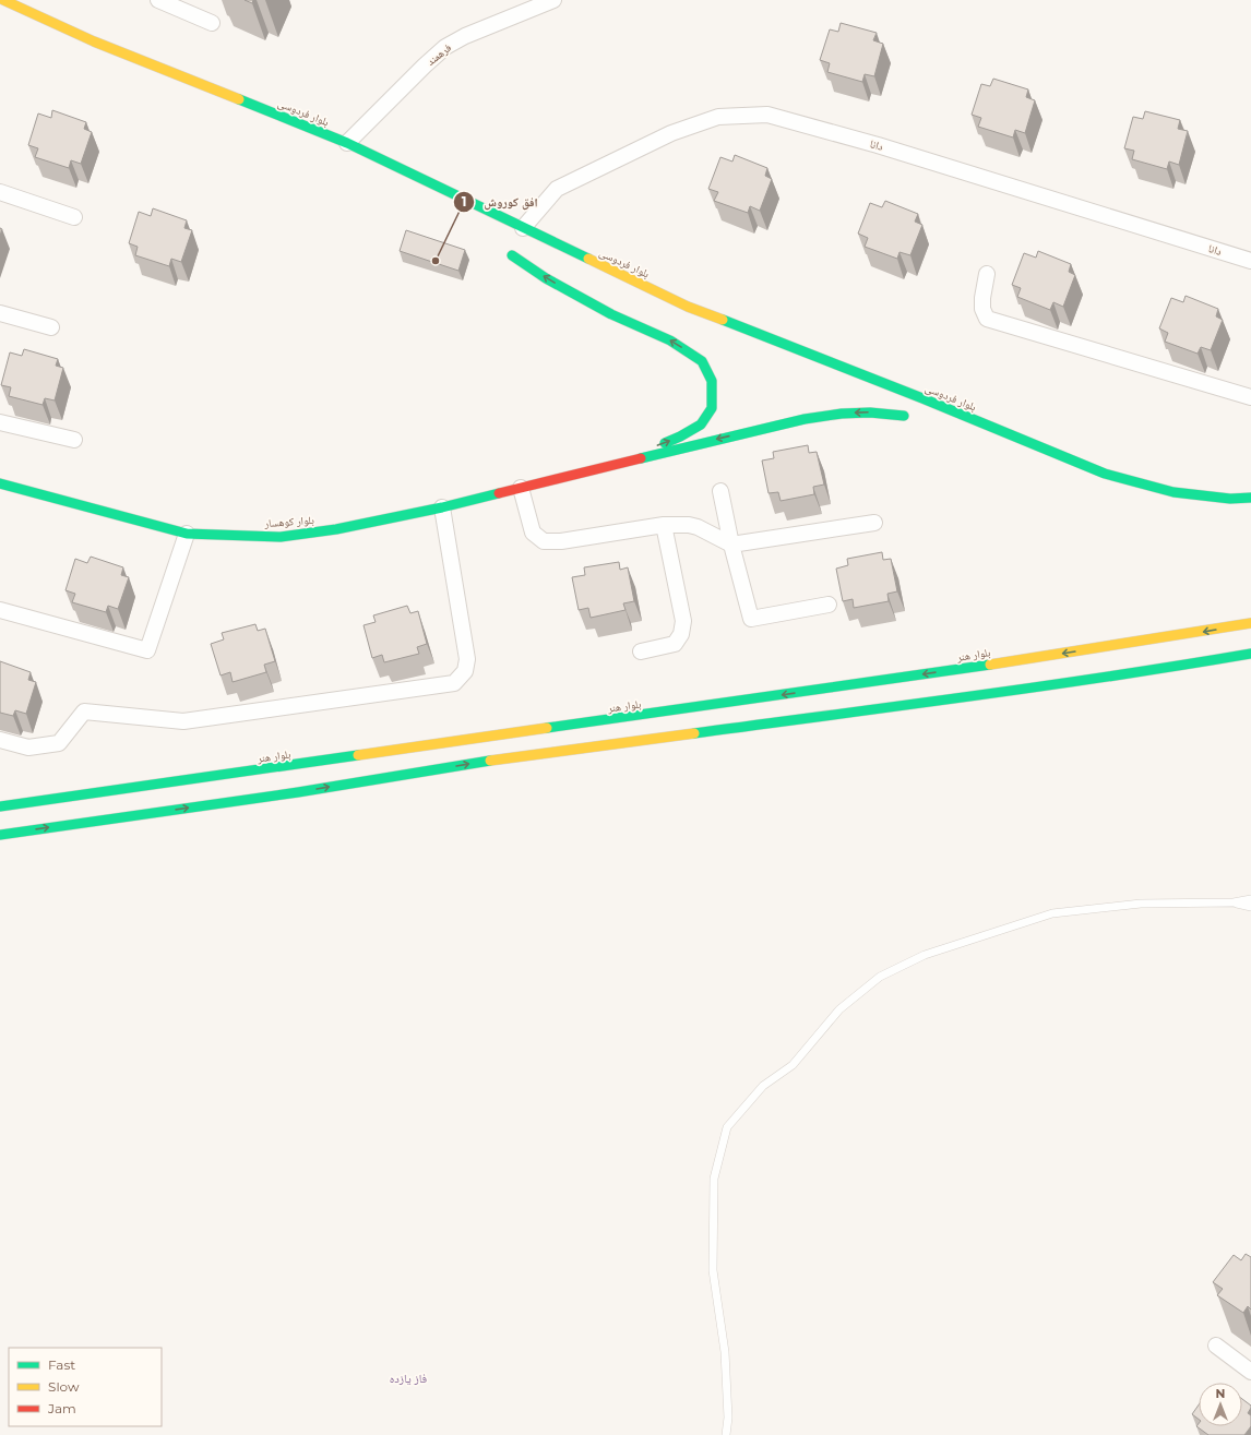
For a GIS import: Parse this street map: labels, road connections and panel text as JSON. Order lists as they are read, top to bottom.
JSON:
{
  "streets": {
    "street": [
      "فرهمند",
      "بلوار فردوسی",
      "دانا",
      "بلوار کوهسار",
      "بلوار هنر"
    ]
  },
  "crossings": [
    ["فرهمند", "بلوار فردوسی"],
    ["بلوار فردوسی", "دانا"]
  ],
  "districts": ["فاز یازده"],
  "places": ["افق کوروش"],
  "legend": ["Fast", "Slow", "Jam"],
  "north": "top"
}
